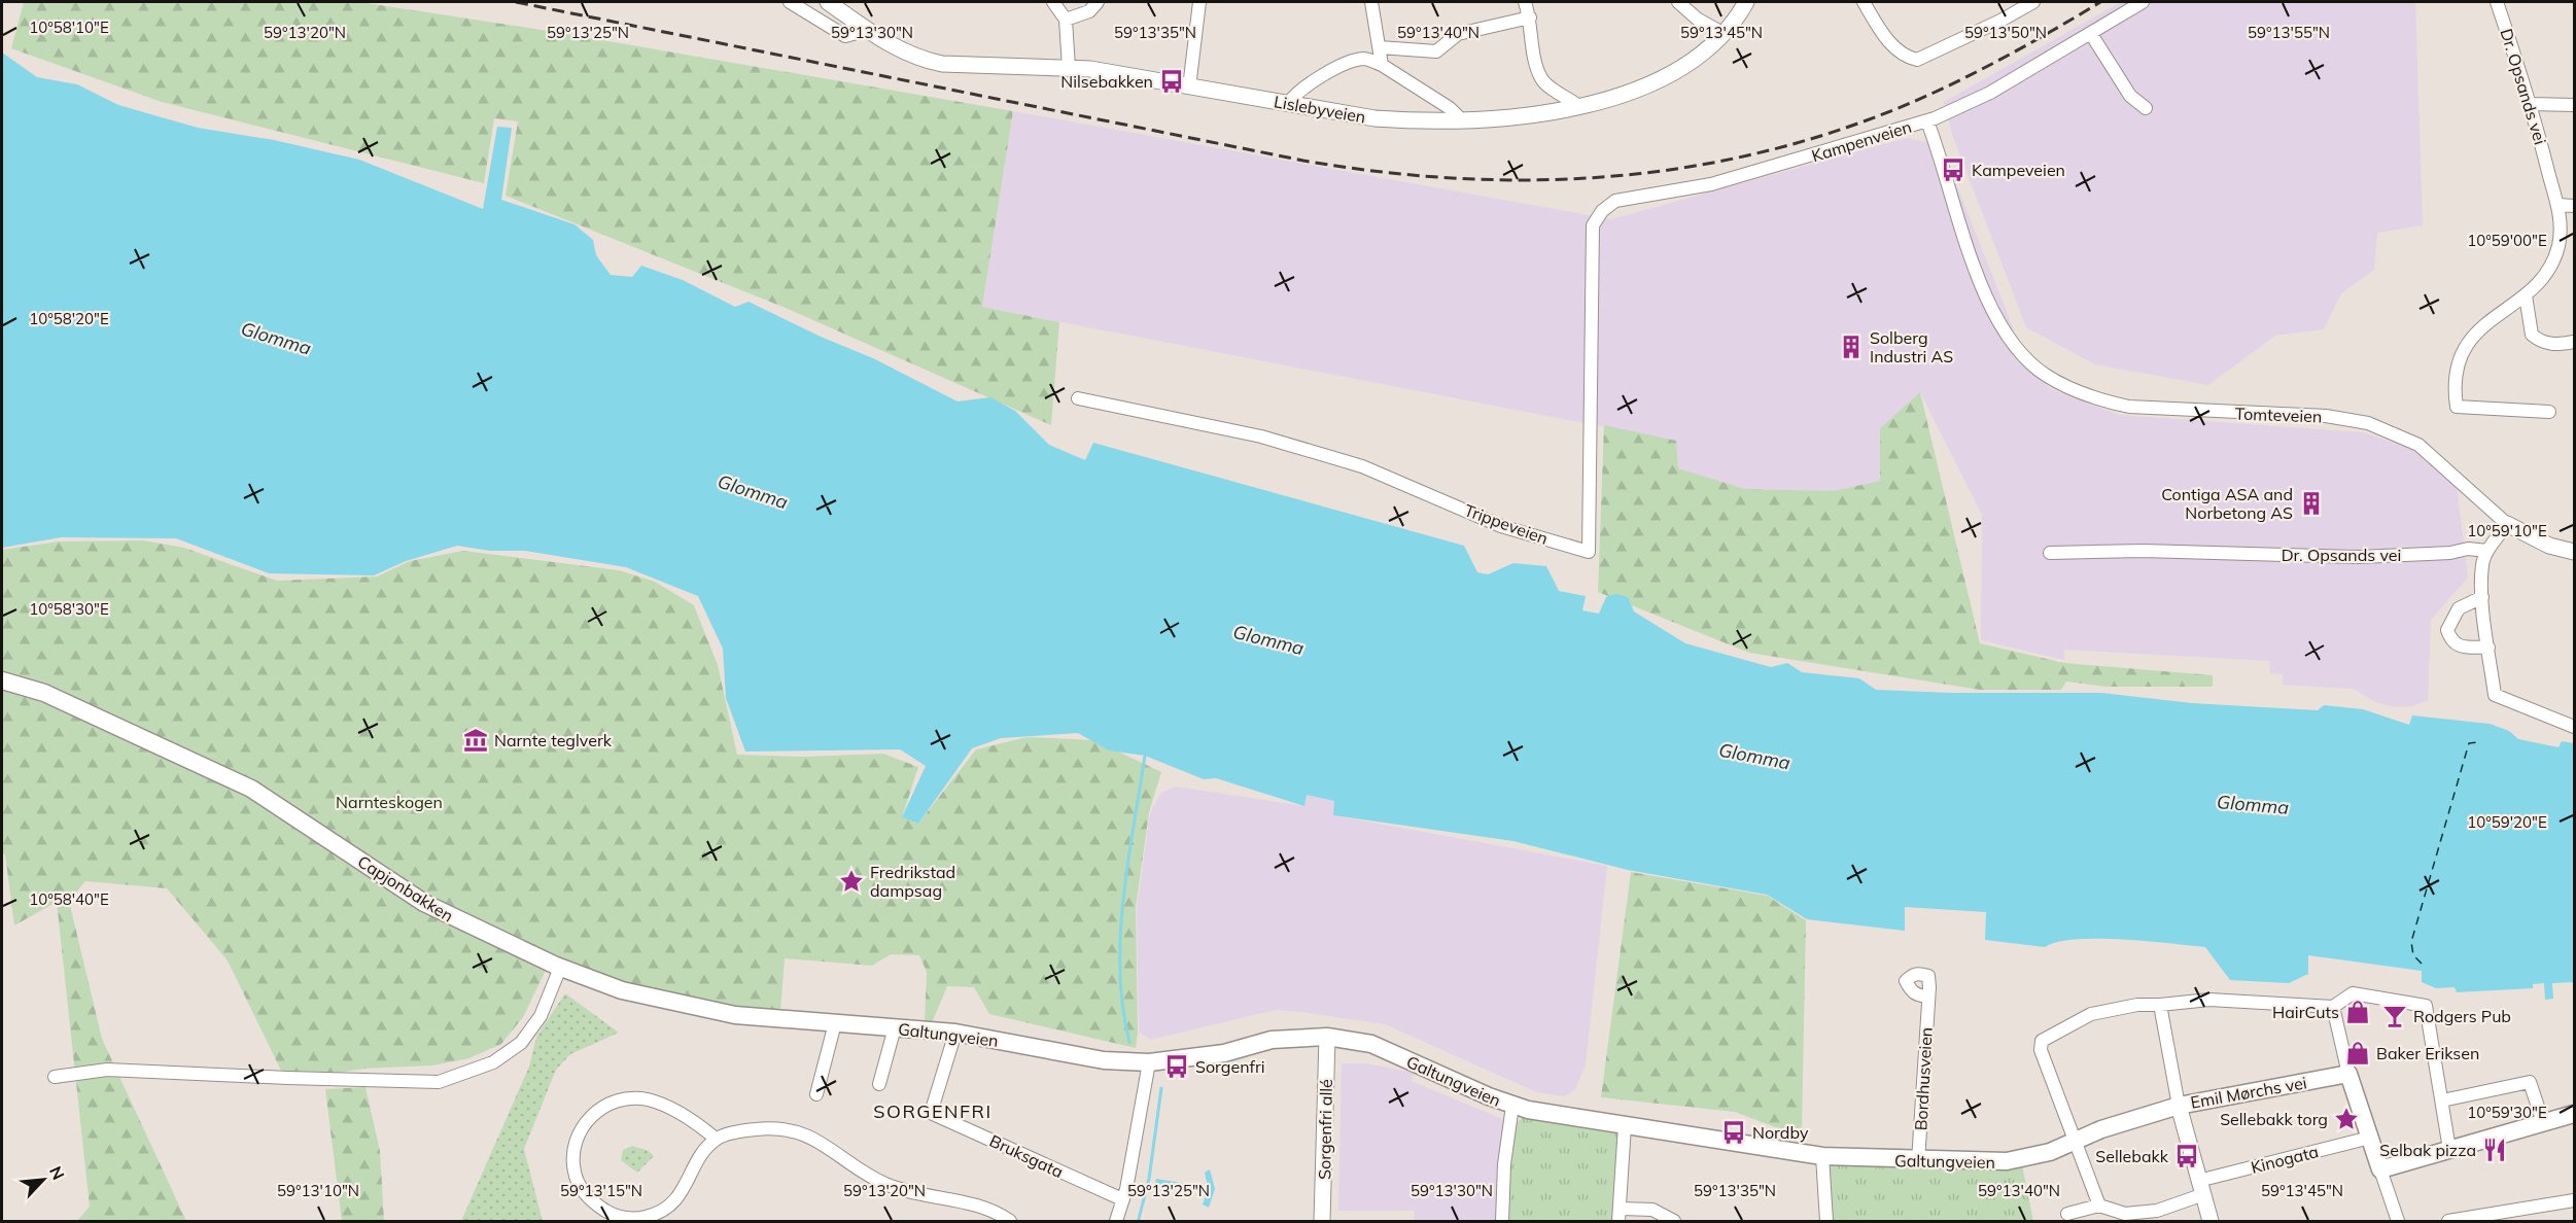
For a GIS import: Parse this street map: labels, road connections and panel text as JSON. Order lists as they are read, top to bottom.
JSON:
{
  "streets": {
    "main road": ["Capjonbakken", "Galtungveien", "Emil Mørchs vei"],
    "street": [
      "Dr. Opsands vei",
      "Lislebyveien",
      "Kampenveien",
      "Tomteveien",
      "Trippeveien",
      "Bordhusveien",
      "Sorgenfri allé",
      "Bruksgata",
      "Kinogata"
    ]
  },
  "crossings": [
    ["Kampenveien", "Tomteveien"],
    ["Kampenveien", "Trippeveien"],
    ["Capjonbakken", "Galtungveien"],
    ["Galtungveien", "Bordhusveien"],
    ["Galtungveien", "Emil Mørchs vei"],
    ["Galtungveien", "Sorgenfri allé"],
    ["Galtungveien", "Bruksgata"]
  ],
  "districts": ["SORGENFRI"],
  "water": ["Glomma"],
  "parks": ["Narnteskogen"],
  "places": {
    "bus stop": [
      "Nilsebakken",
      "Kampeveien",
      "Sorgenfri",
      "Nordby",
      "Sellebakk"
    ],
    "building": ["Solberg Industri AS", "Contiga ASA and Norbetong AS"],
    "museum": ["Narnte teglverk"],
    "place": ["Fredrikstad dampsag", "Sellebakk torg"],
    "shop": ["HairCuts", "Baker Eriksen"],
    "bar": ["Rodgers Pub"],
    "restaurant": ["Selbak pizza"]
  },
  "north": "top right",
  "coordinates": [
    "10°58'10\"E",
    "59°13'20\"N",
    "59°13'25\"N",
    "59°13'30\"N",
    "59°13'35\"N",
    "59°13'40\"N",
    "59°13'45\"N",
    "59°13'50\"N",
    "59°13'55\"N",
    "10°59'00\"E",
    "10°58'20\"E",
    "10°59'10\"E",
    "10°58'30\"E",
    "10°59'20\"E",
    "10°58'40\"E",
    "10°59'30\"E",
    "59°13'10\"N",
    "59°13'15\"N"
  ]
}
